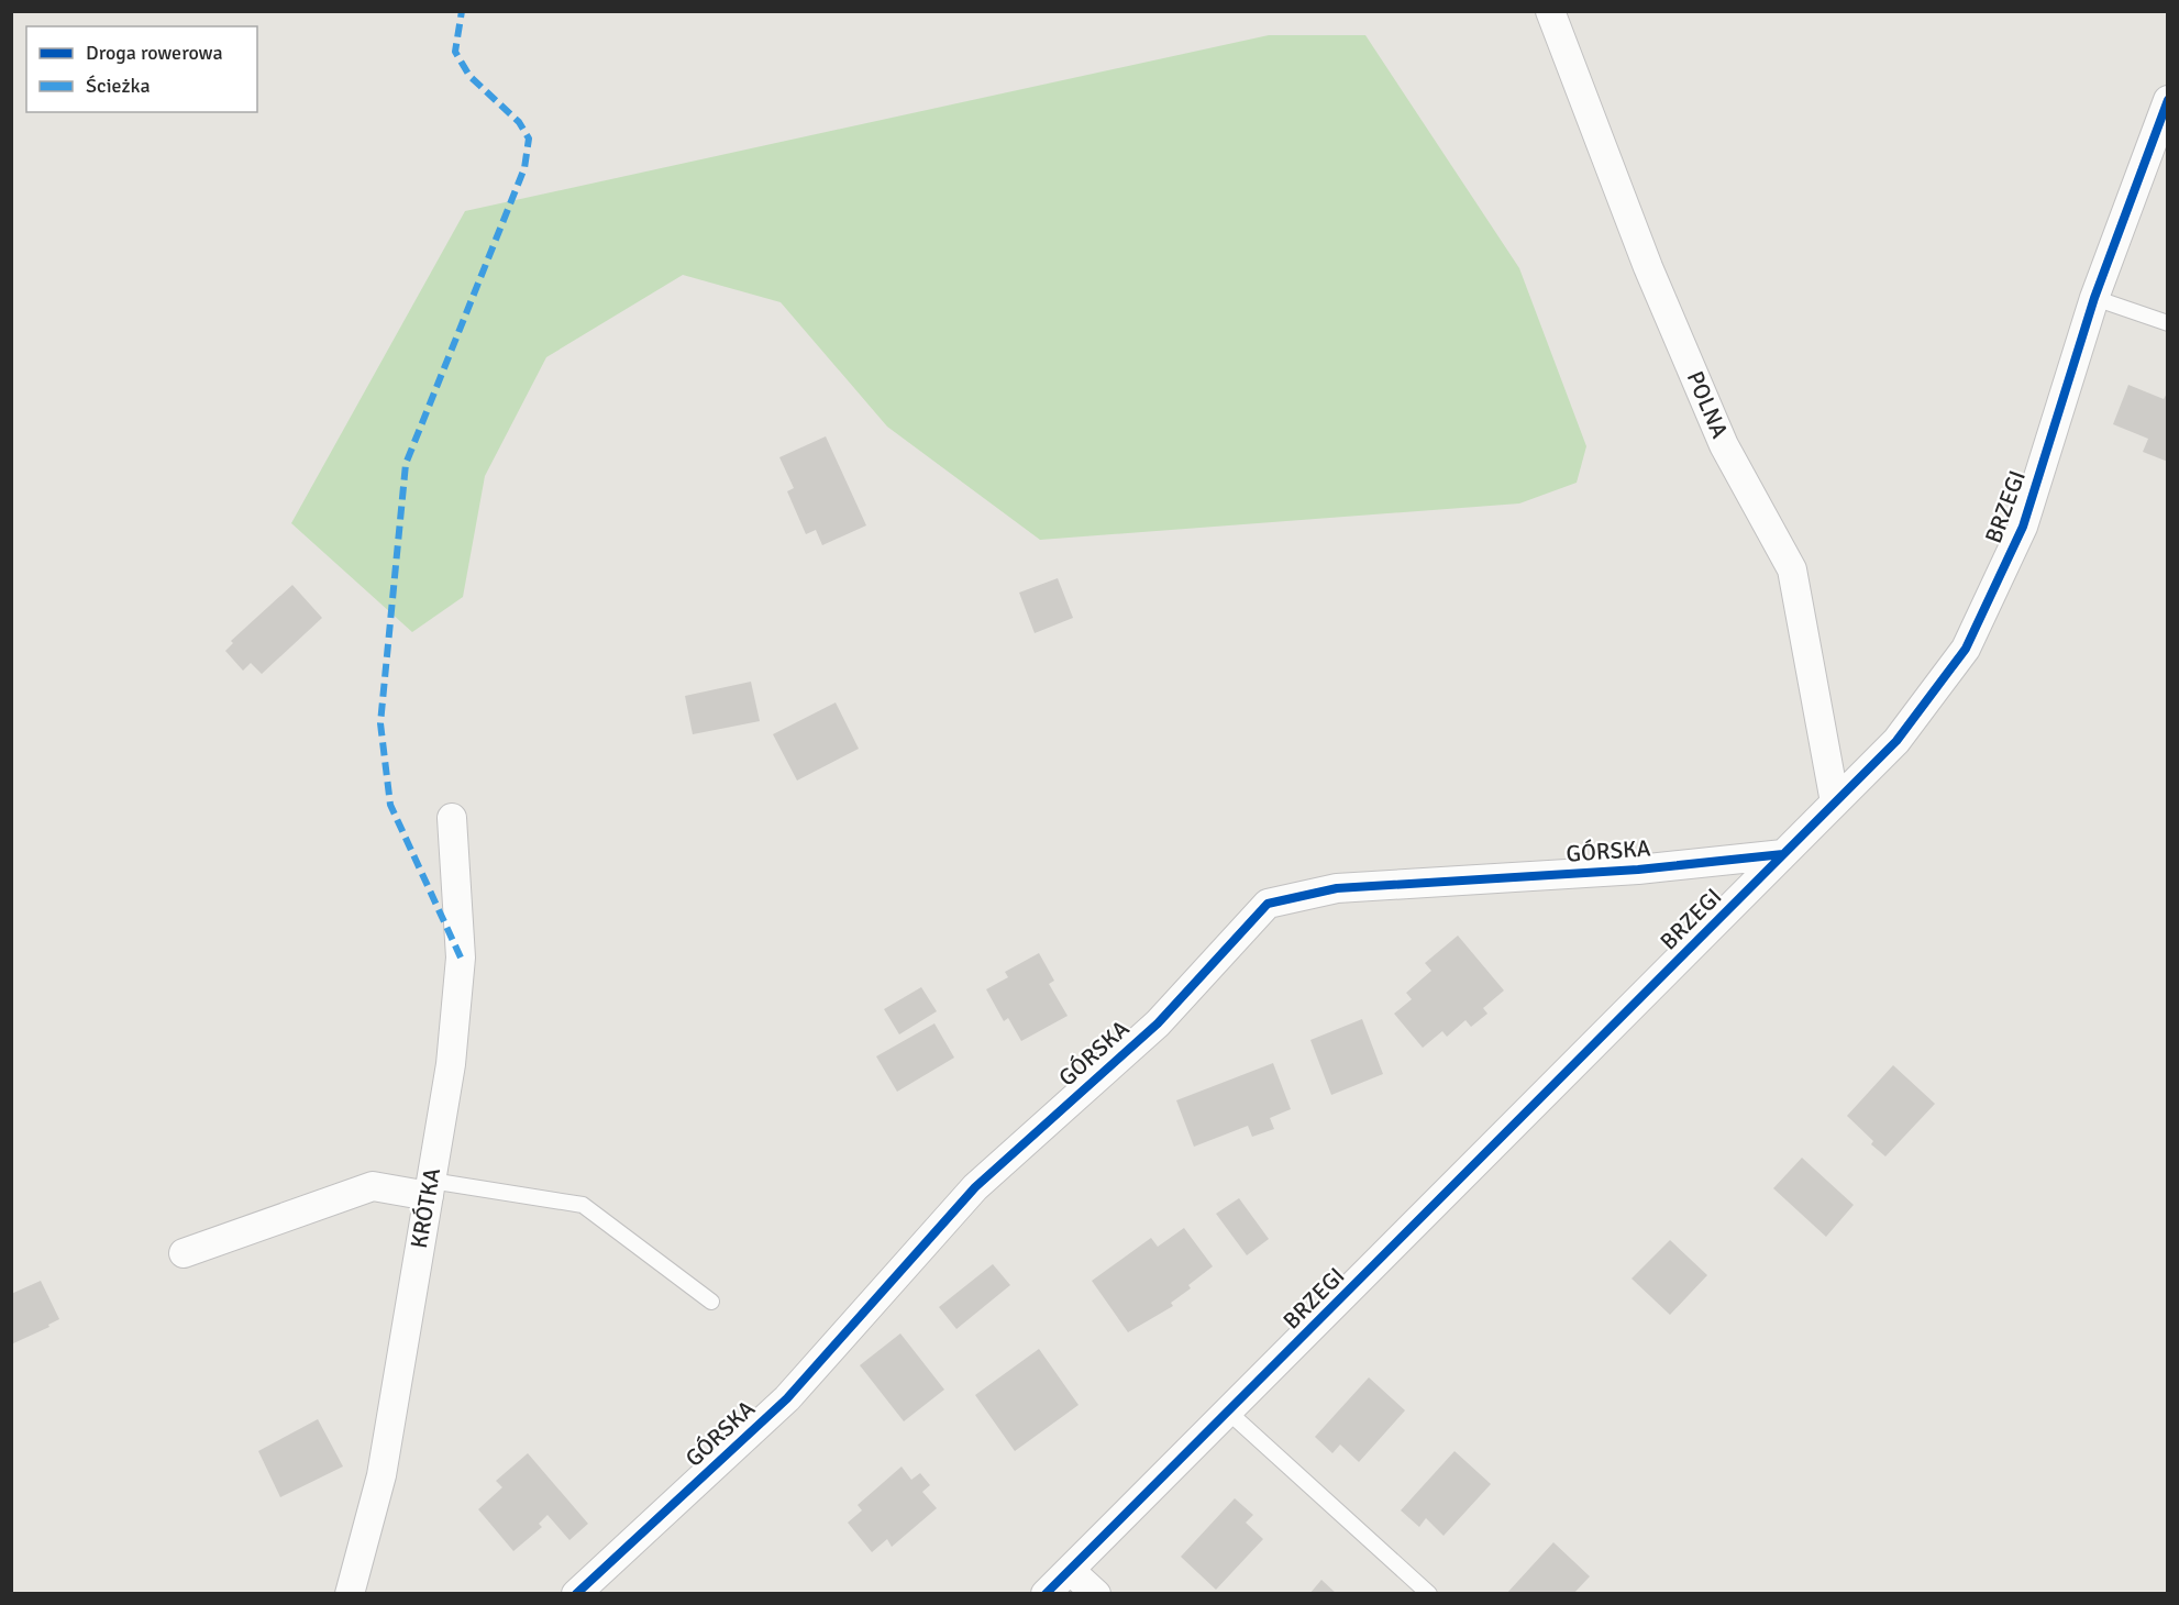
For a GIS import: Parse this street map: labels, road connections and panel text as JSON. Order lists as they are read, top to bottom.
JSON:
{
  "streets": {
    "street": [
      "POLNA",
      "BRZEGI",
      "GÓRSKA",
      "KRÓTKA"
    ]
  },
  "crossings": [
    ["POLNA", "BRZEGI"],
    ["BRZEGI", "GÓRSKA"]
  ],
  "legend": ["Droga rowerowa", "Ścieżka"]
}
